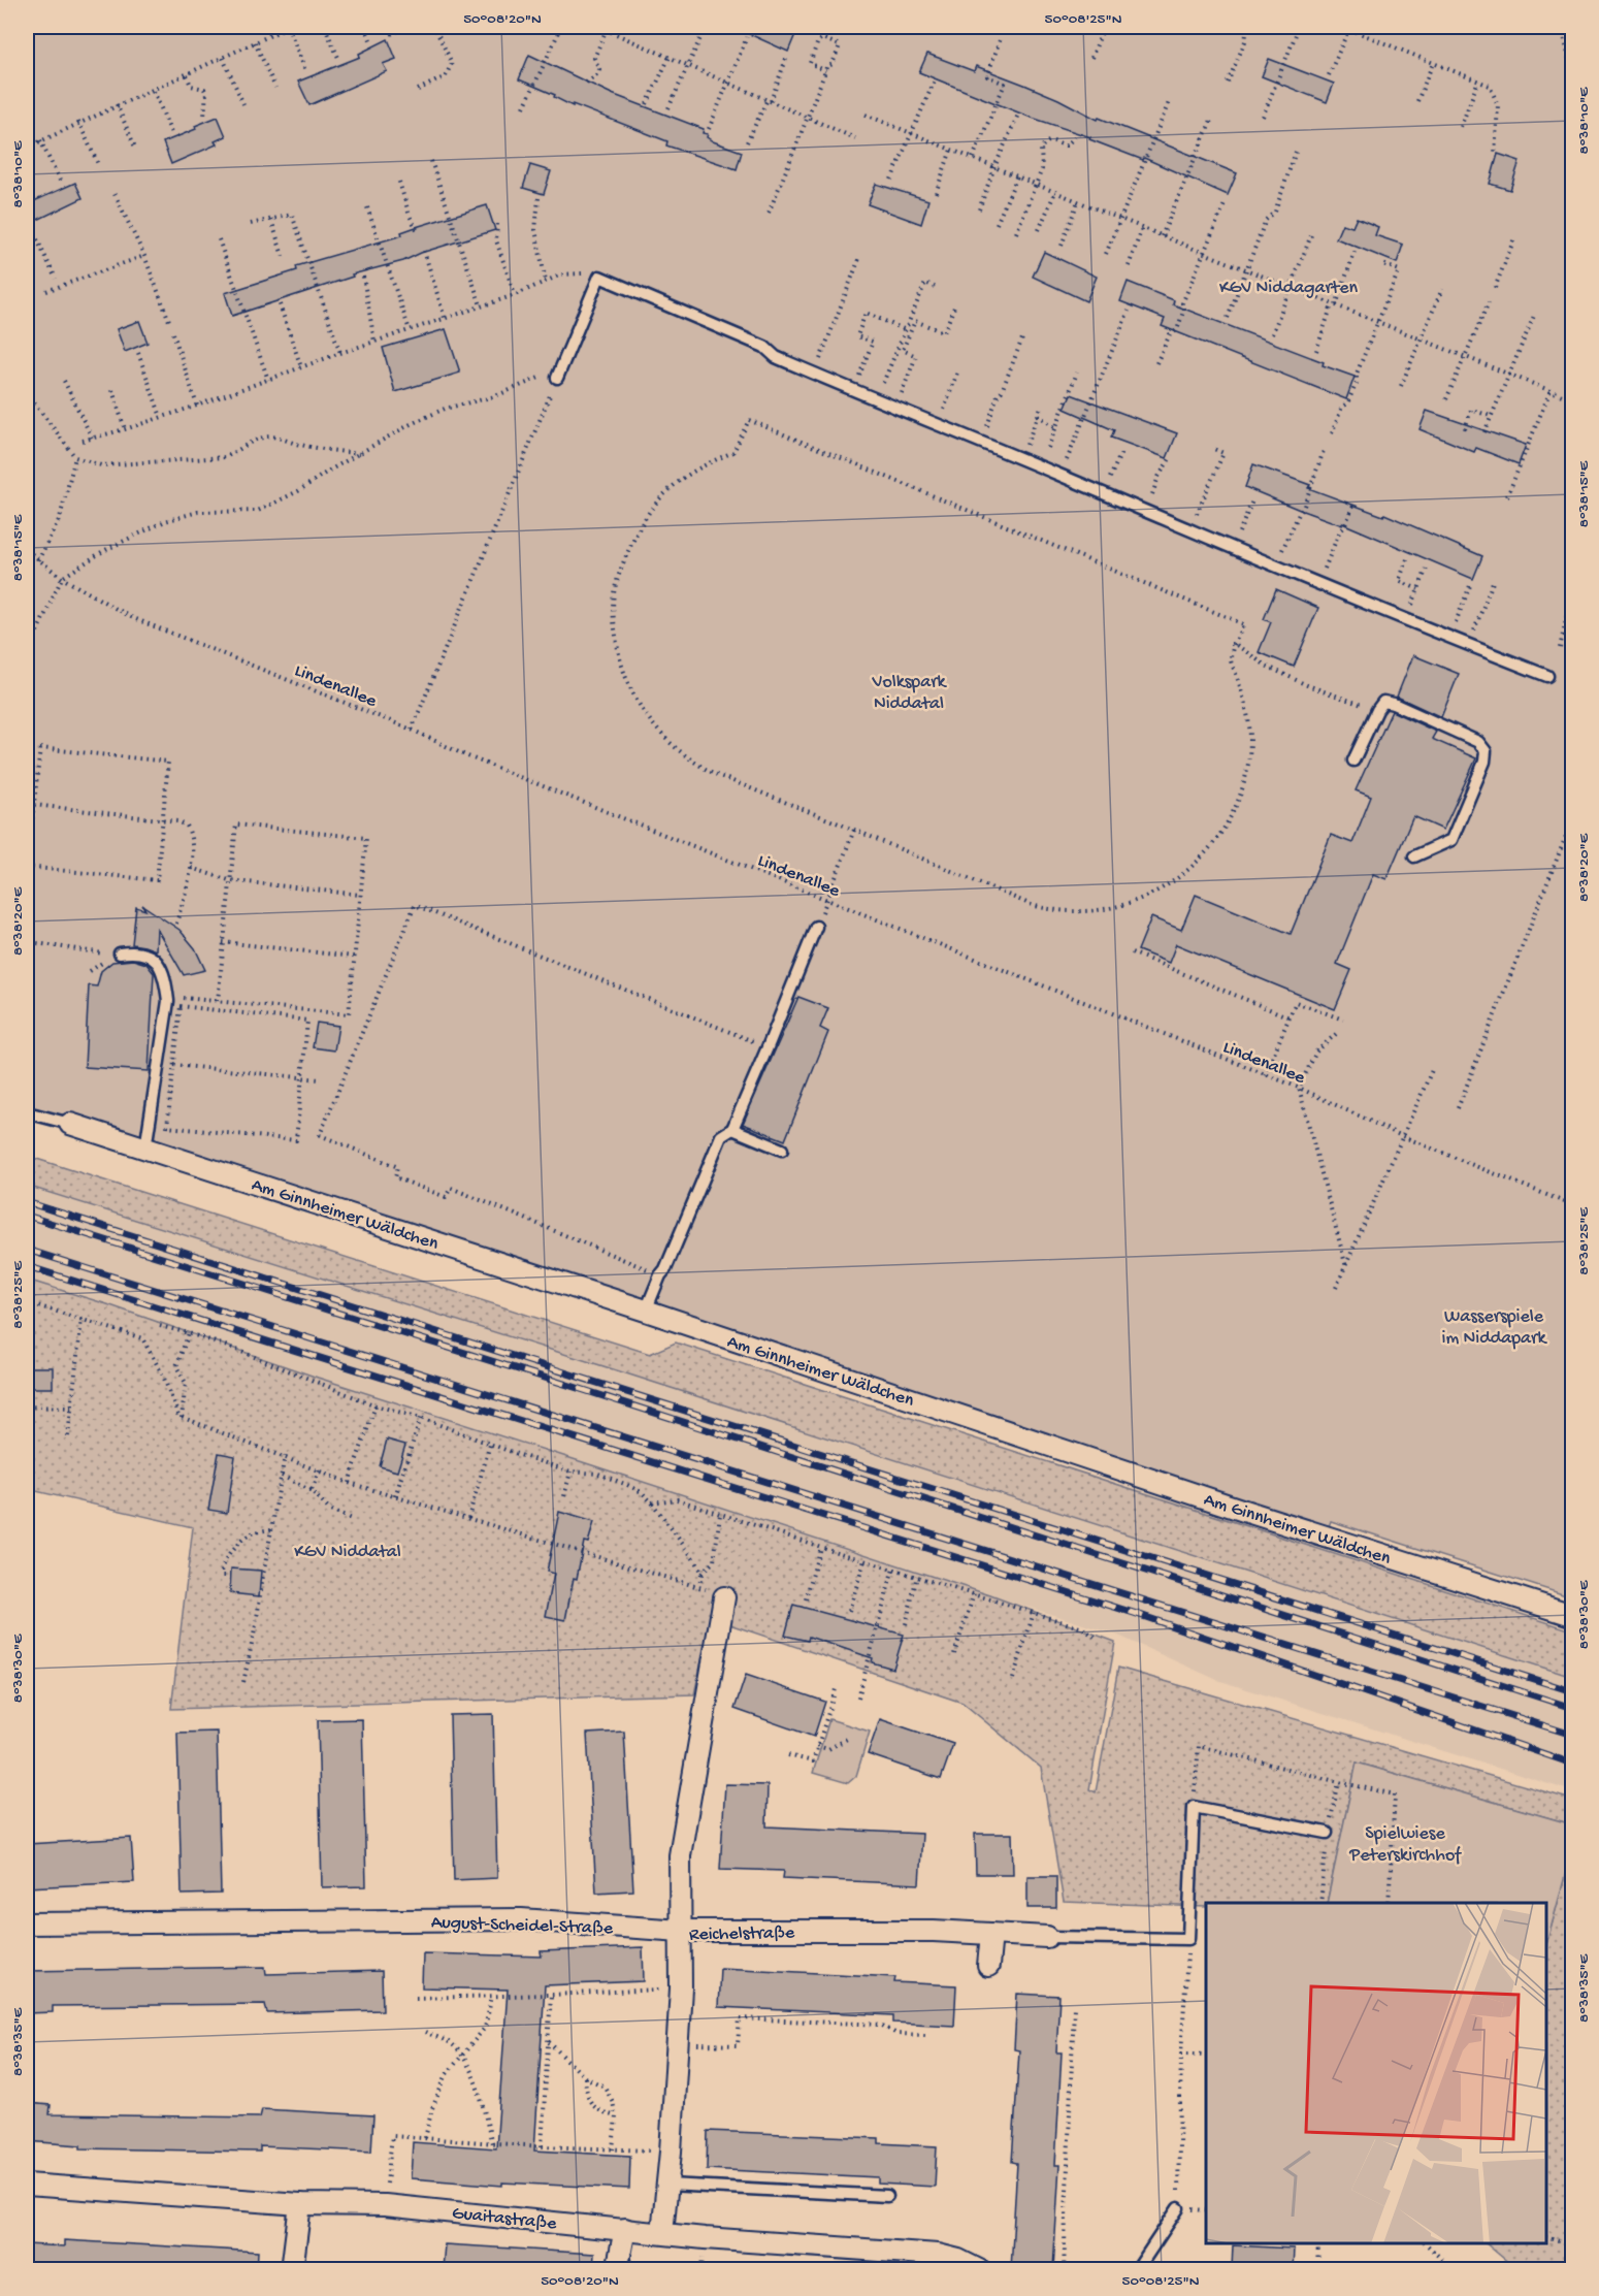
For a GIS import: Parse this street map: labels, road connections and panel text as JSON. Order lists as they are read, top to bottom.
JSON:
{
  "streets": {
    "street": [
      "Am Ginnheimer Wäldchen",
      "August-Scheidel-Straße",
      "Reichelstraße",
      "Guaitastraße"
    ],
    "path": ["Lindenallee"]
  },
  "crossings": [
    ["August-Scheidel-Straße", "Reichelstraße"],
    ["Reichelstraße", "Guaitastraße"]
  ],
  "parks": [
    "KGV Niddagarten",
    "Volkspark Niddatal",
    "Wasserspiele im Niddapark",
    "KGV Niddatal",
    "Spielwiese Peterskirchhof"
  ],
  "coordinates": [
    "50°08'20\"N",
    "50°08'25\"N",
    "8°38'10\"E",
    "8°38'15\"E",
    "8°38'20\"E",
    "8°38'25\"E",
    "8°38'30\"E",
    "8°38'35\"E"
  ]
}
